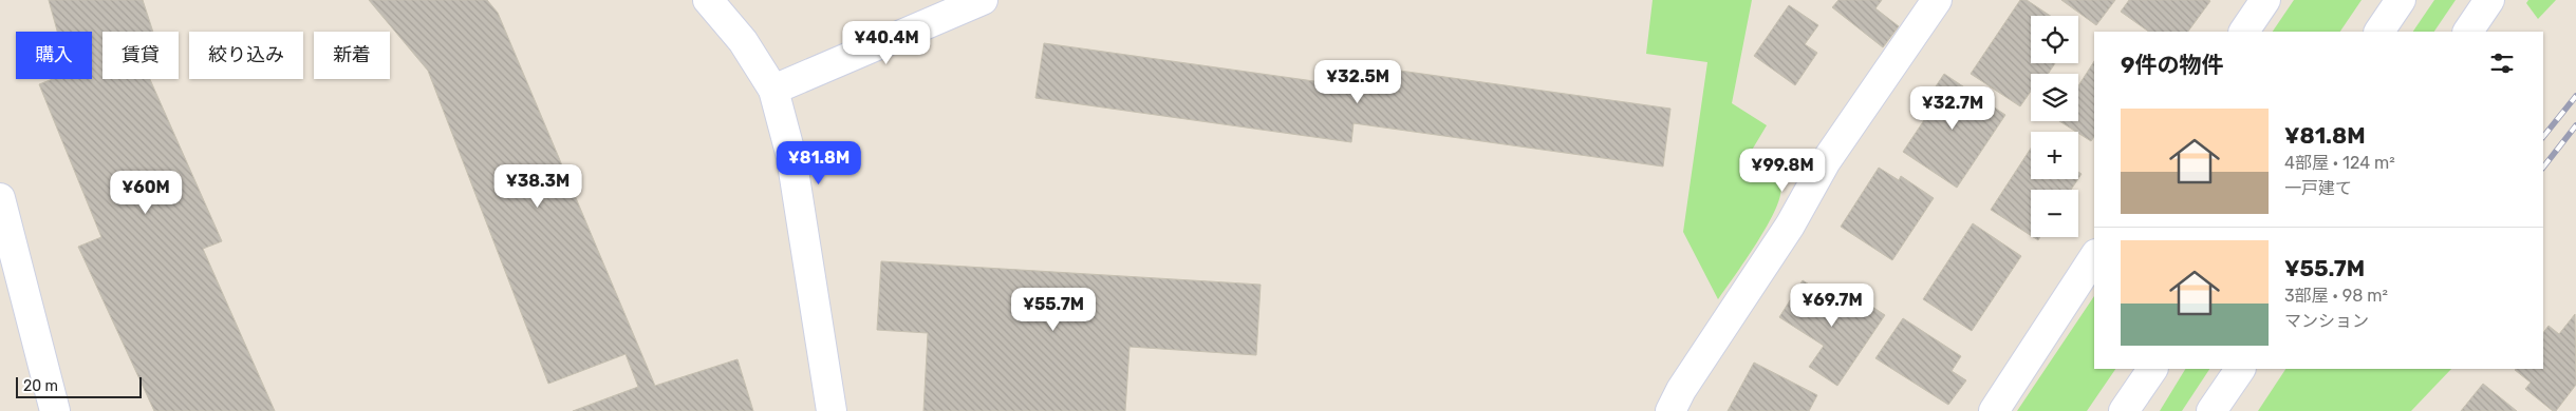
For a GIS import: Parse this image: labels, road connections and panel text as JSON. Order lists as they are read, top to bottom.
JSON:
{
  "scale_bar": "20 m",
  "page": {
    "map_buttons": ["+", "−"],
    "price": [
      "¥40.4M",
      "¥32.5M",
      "¥32.7M",
      "¥81.8M",
      "¥99.8M",
      "¥38.3M",
      "¥60M",
      "¥69.7M",
      "¥55.7M"
    ],
    "chip": [
      "購入",
      "賃貸",
      "絞り込み",
      "新着"
    ],
    "heading": "9件の物件",
    "list": [
      {
        "name": "¥81.8M",
        "note": "4部屋 · 124 m² · 一戸建て"
      },
      {
        "name": "¥55.7M",
        "note": "3部屋 · 98 m² · マンション"
      }
    ],
    "scale": "20 m"
  }
}
